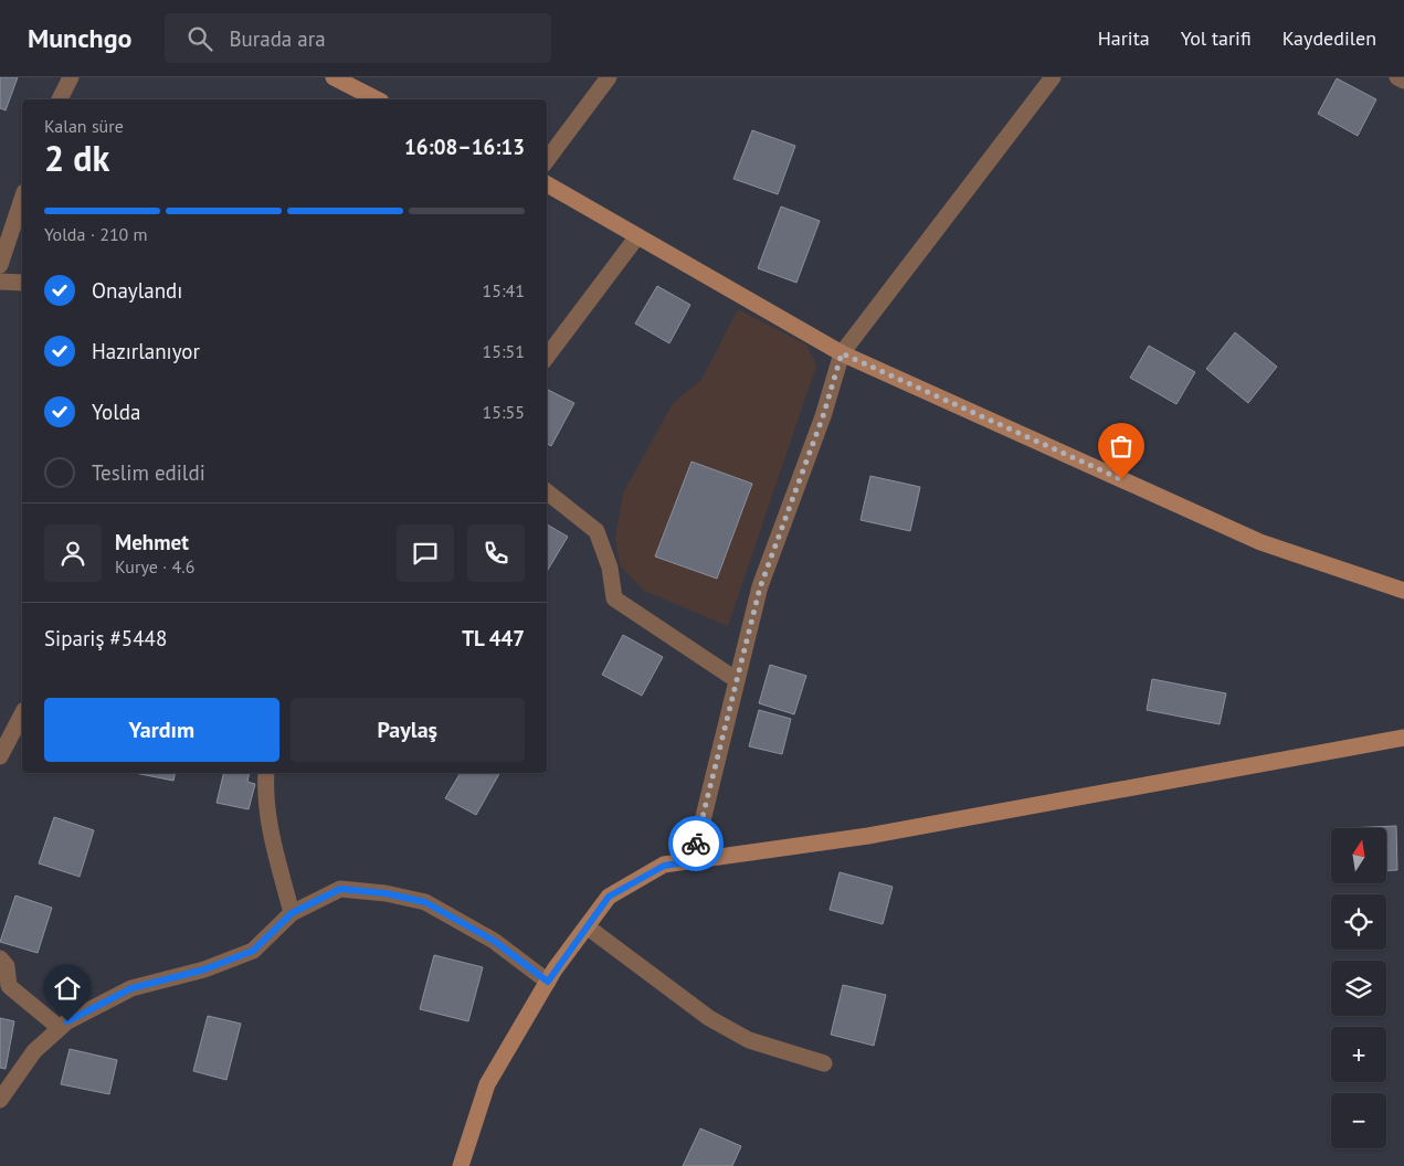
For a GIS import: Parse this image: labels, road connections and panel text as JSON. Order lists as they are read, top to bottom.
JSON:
{
  "north": "top",
  "page": {
    "header": "Munchgo",
    "search": "Burada ara",
    "nav": ["Harita", "Yol tarifi", "Kaydedilen"],
    "heading": ["2 dk", "Kalan süre", "16:08–16:13"],
    "panel": [
      "Mehmet",
      "Kurye · 4.6",
      "Sipariş #5448",
      "TL 447"
    ],
    "bar": "Yolda · 210 m",
    "list": [
      ["Onaylandı", "15:41"],
      ["Hazırlanıyor", "15:51"],
      ["Yolda", "15:55"],
      "Teslim edildi"
    ],
    "buttons": ["Yardım", "Paylaş"],
    "map_buttons": ["+", "−"]
  }
}
